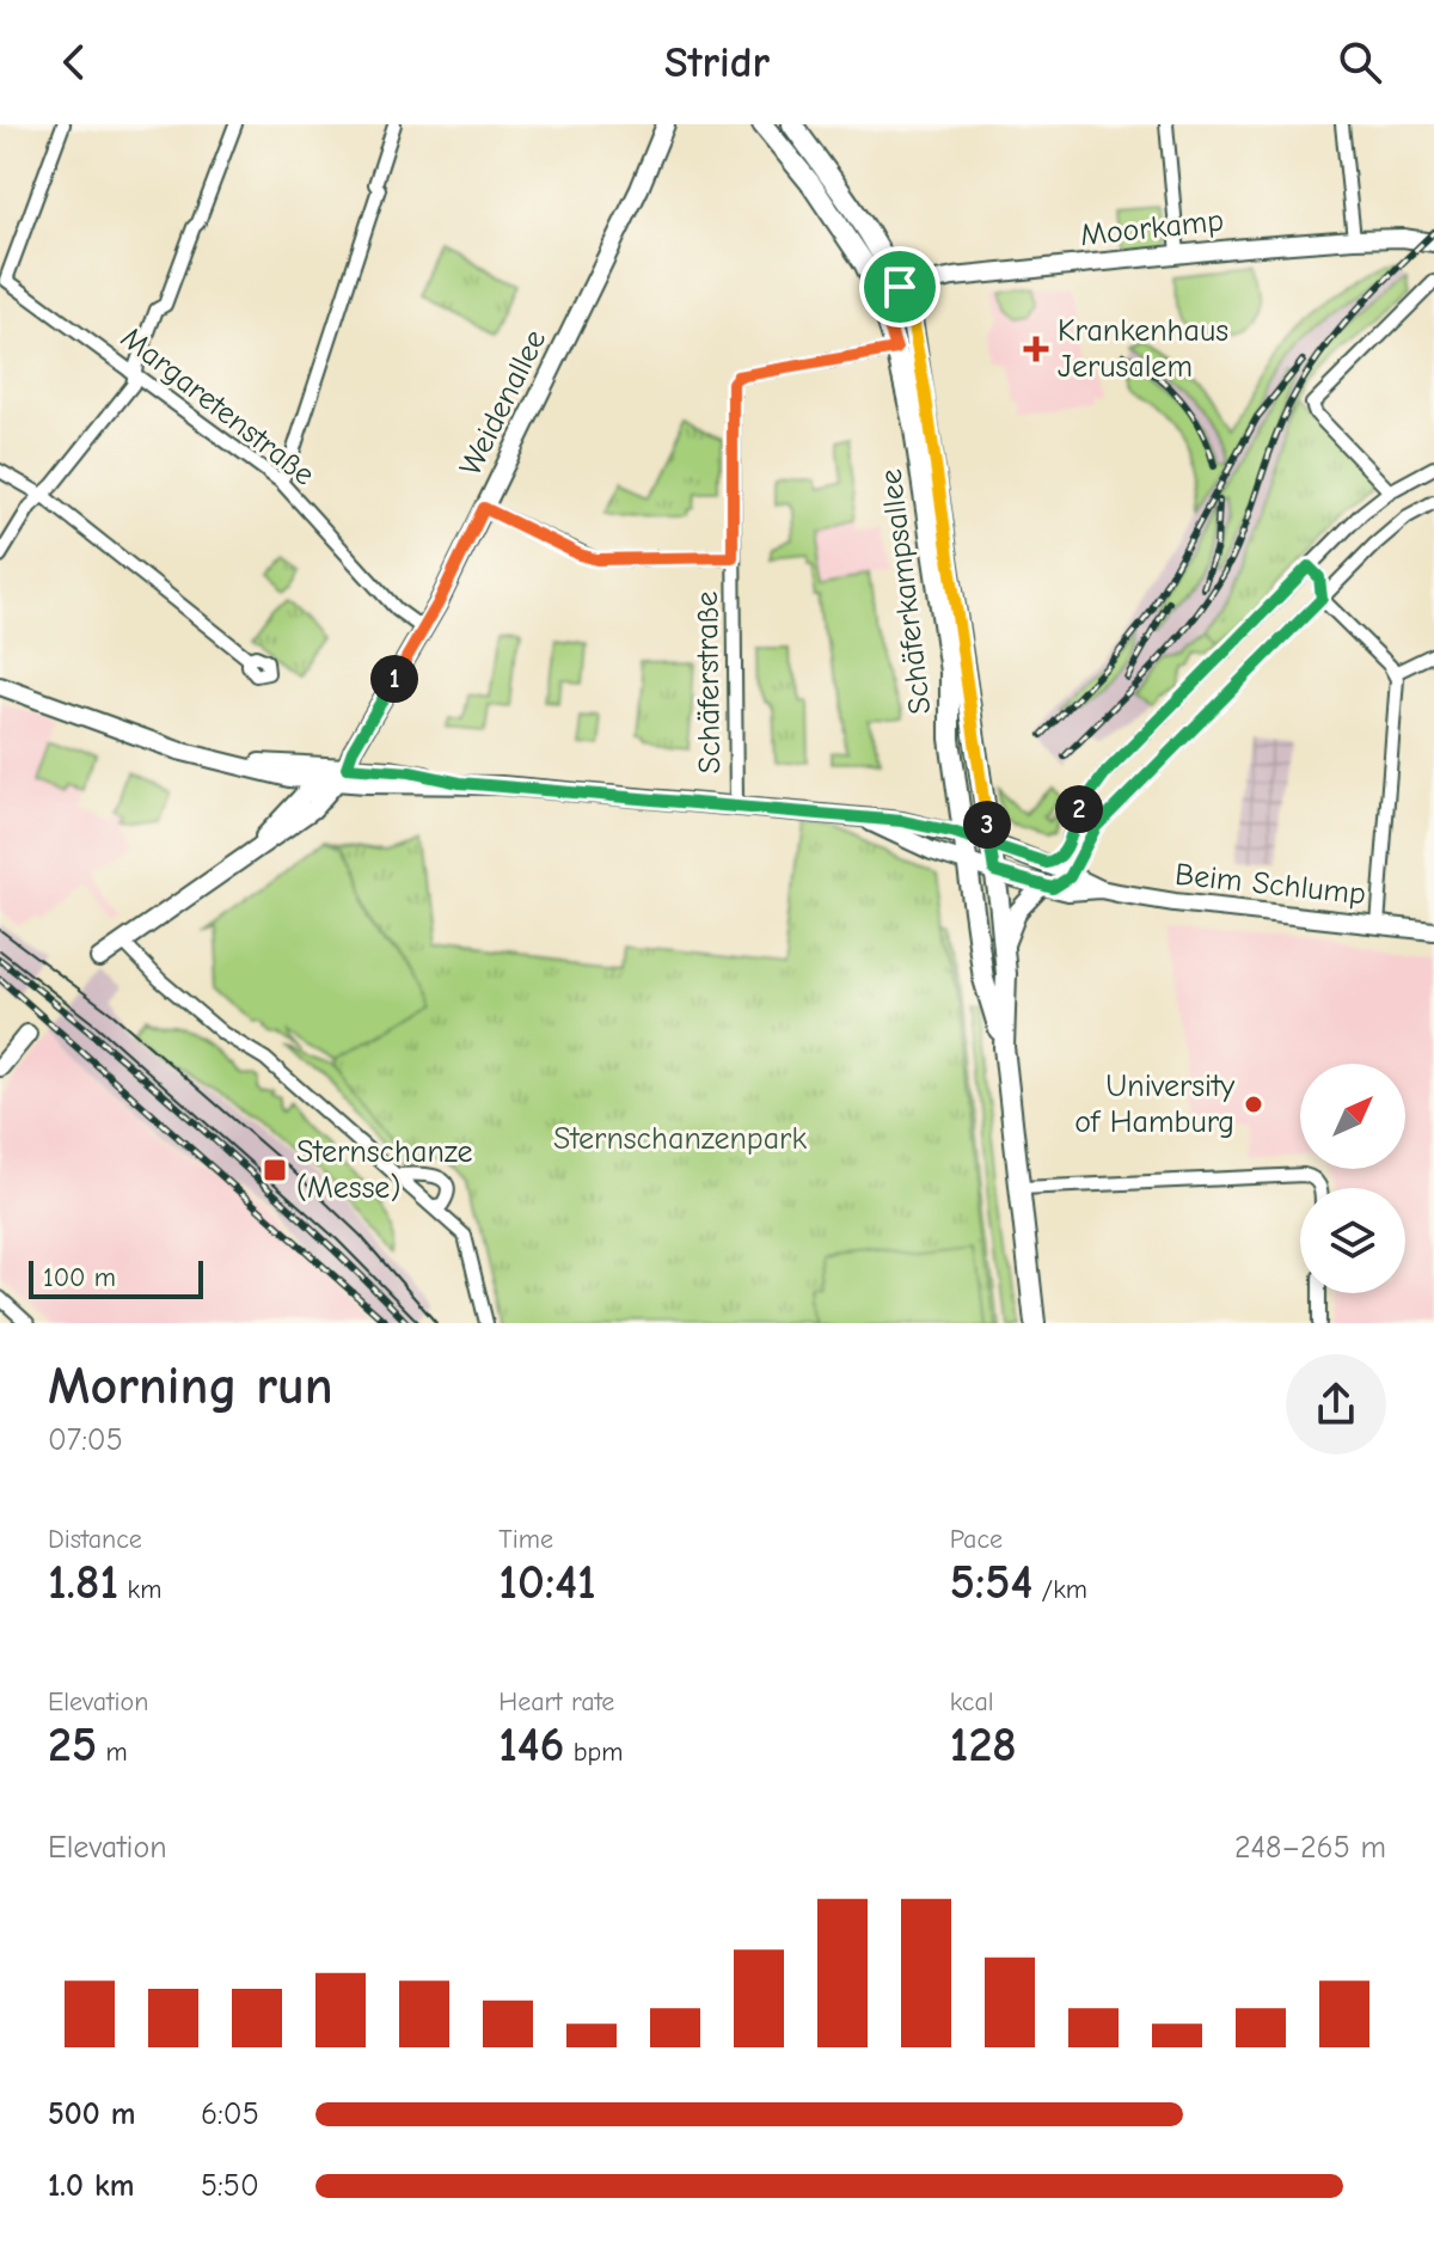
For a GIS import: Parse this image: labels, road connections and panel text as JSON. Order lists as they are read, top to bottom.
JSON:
{
  "streets": {
    "main road": [
      "Moorkamp",
      "Weidenallee",
      "Schäferkampsallee",
      "Beim Schlump"
    ],
    "street": ["Margaretenstraße", "Schäferstraße"]
  },
  "crossings": [
    ["Moorkamp", "Schäferkampsallee"],
    ["Weidenallee", "Margaretenstraße"],
    ["Schäferkampsallee", "Schäferstraße"],
    ["Schäferkampsallee", "Beim Schlump"],
    ["Schäferstraße", "Beim Schlump"]
  ],
  "parks": ["Sternschanzenpark"],
  "places": {
    "health": ["Krankenhaus Jerusalem"],
    "other": ["University of Hamburg"],
    "transit": ["Sternschanze (Messe)"]
  },
  "scale_bar": "100 m",
  "north": "top right",
  "page": {
    "header": "Stridr",
    "pins": ["1", "2", "3"],
    "scale": "100 m",
    "heading": ["Morning run", "07:05"],
    "stats": [
      ["Distance", "1.81 km"],
      ["Time", "10:41"],
      ["Pace", "5:54 /km"],
      ["Elevation", "25 m"],
      ["Heart rate", "146 bpm"],
      ["kcal", "128"]
    ],
    "chart": ["Elevation", "248–265 m"],
    "list": [
      {
        "name": "500 m",
        "note": "6:05"
      },
      {
        "name": "1.0 km",
        "note": "5:50"
      }
    ]
  }
}
